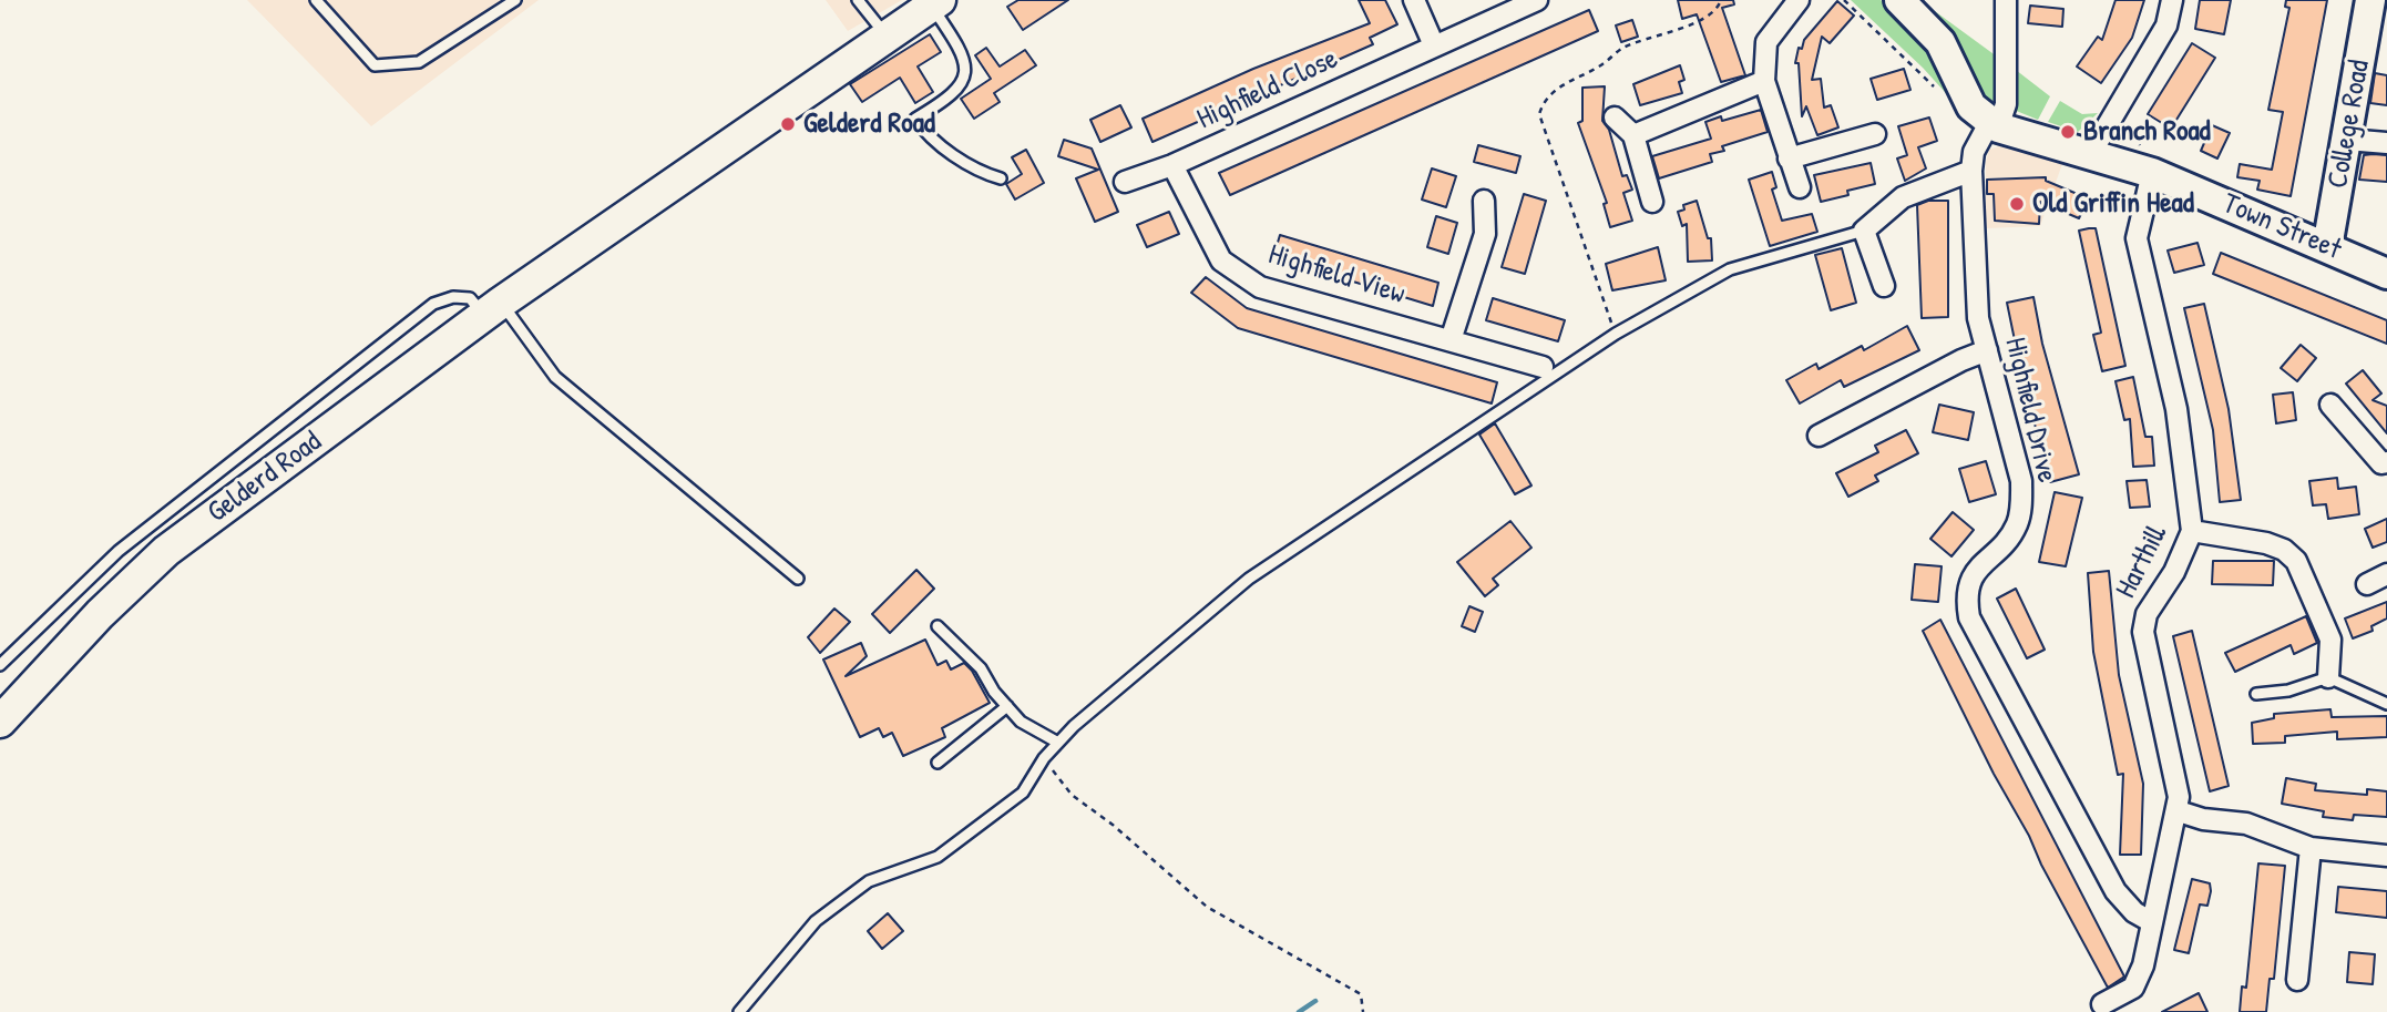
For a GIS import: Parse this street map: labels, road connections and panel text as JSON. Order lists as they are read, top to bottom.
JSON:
{
  "streets": {
    "main road": ["College Road", "Town Street", "Gelderd Road"],
    "street": [
      "Highfield Close",
      "Highfield View",
      "Highfield Drive",
      "Harthill"
    ]
  },
  "crossings": [
    ["Highfield Close", "Highfield View"],
    ["College Road", "Town Street"],
    ["Town Street", "Highfield Drive"],
    ["Town Street", "Harthill"],
    ["Highfield Drive", "Harthill"]
  ],
  "places": ["Gelderd Road", "Branch Road", "Old Griffin Head"]
}
